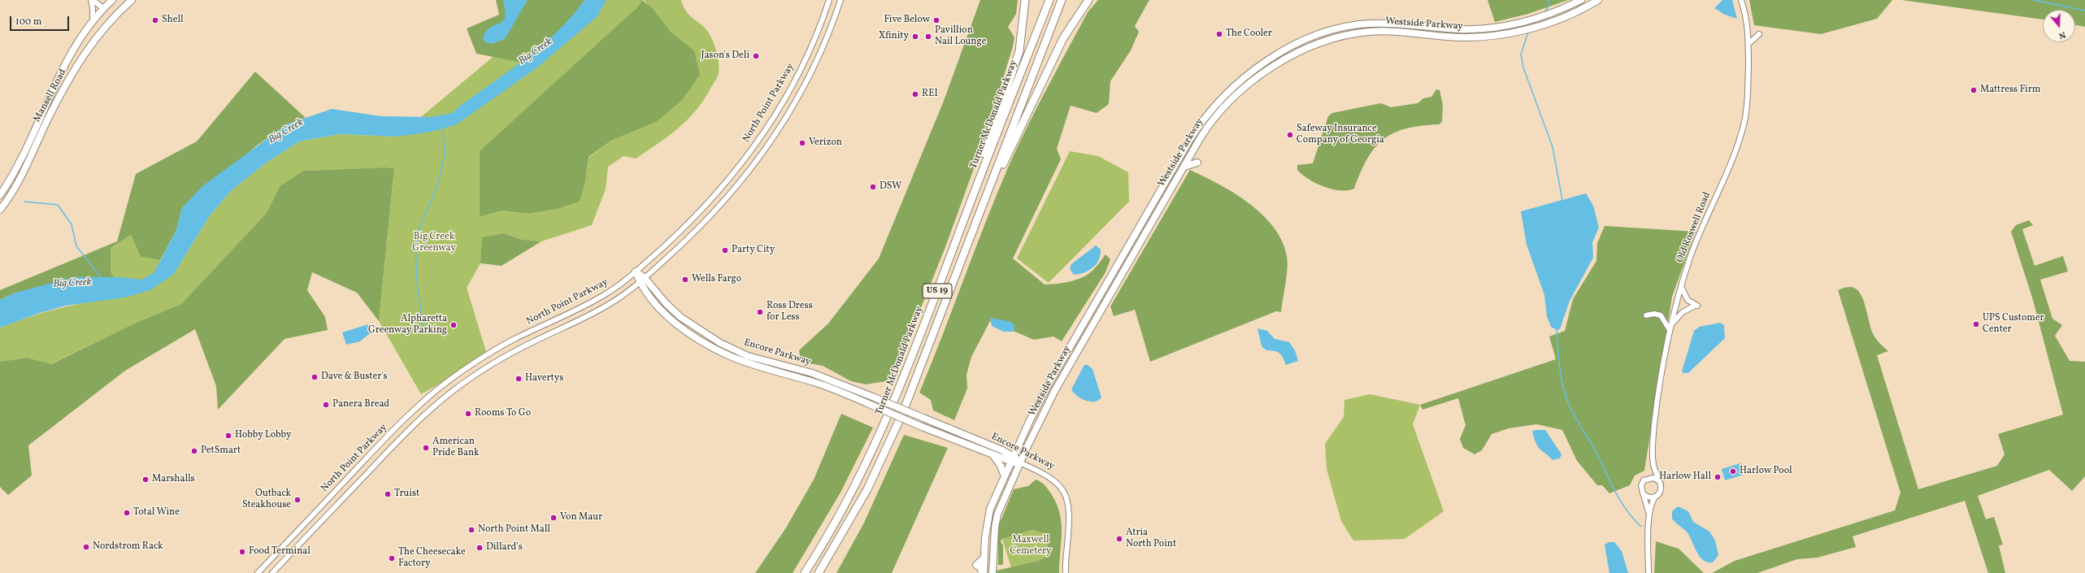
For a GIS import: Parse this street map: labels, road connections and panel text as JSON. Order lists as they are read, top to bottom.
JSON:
{
  "streets": {
    "highway": ["Turner McDonald Parkway", "US 19"],
    "main road": ["Westside Parkway", "Mansell Road", "Encore Parkway"],
    "street": ["North Point Parkway", "Old Roswell Road"]
  },
  "crossings": [
    ["Westside Parkway", "Encore Parkway"],
    ["North Point Parkway", "Encore Parkway"]
  ],
  "water": ["Big Creek"],
  "parks": ["Big Creek Greenway", "Maxwell Cemetery"],
  "places": [
    "Shell",
    "Five Below",
    "The Cooler",
    "Xfinity",
    "Pavillion Nail Lounge",
    "Jason's Deli",
    "Mattress Firm",
    "REI",
    "Safeway Insurance Company of Georgia",
    "Verizon",
    "DSW",
    "Party City",
    "Wells Fargo",
    "Ross Dress for Less",
    "UPS Customer Center",
    "Alpharetta Greenway Parking",
    "Dave & Buster's",
    "Havertys",
    "Panera Bread",
    "Rooms To Go",
    "Hobby Lobby",
    "American Pride Bank",
    "PetSmart",
    "Harlow Pool",
    "Harlow Hall",
    "Marshalls",
    "Truist",
    "Outback Steakhouse",
    "Total Wine",
    "Von Maur",
    "North Point Mall",
    "Atria North Point",
    "Nordstrom Rack",
    "Dillard's",
    "Food Terminal",
    "The Cheesecake Factory"
  ],
  "scale_bar": "100 m",
  "north": "bottom"
}
